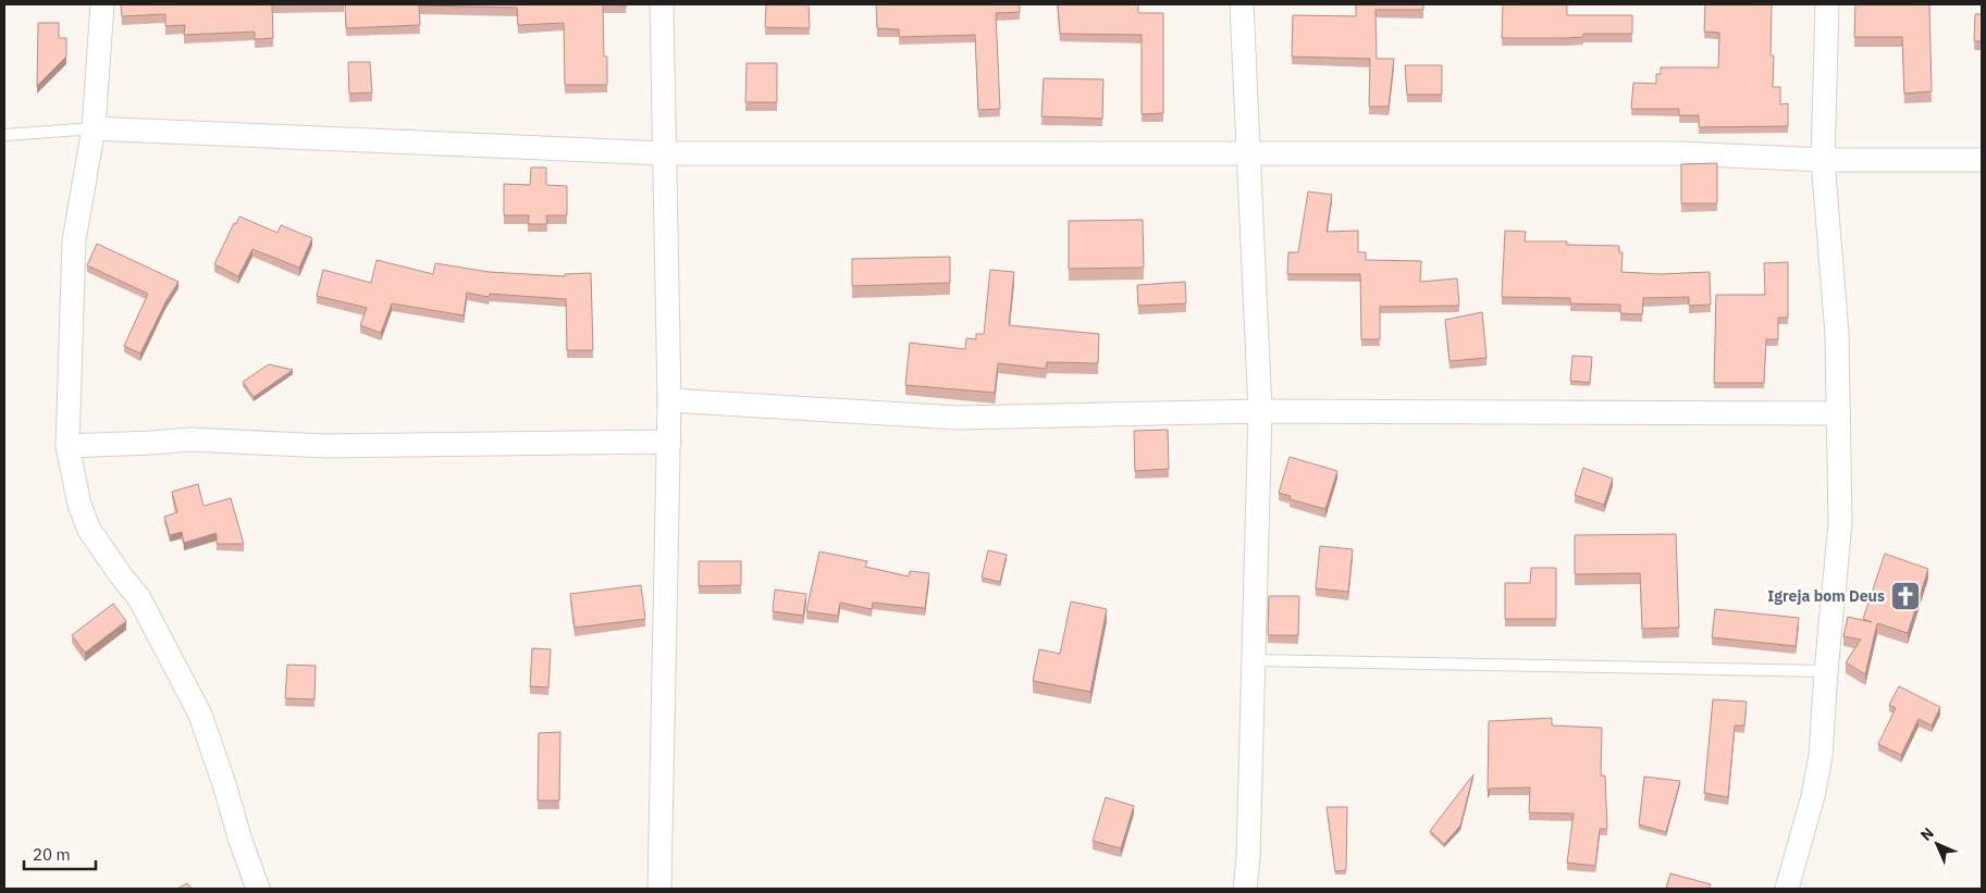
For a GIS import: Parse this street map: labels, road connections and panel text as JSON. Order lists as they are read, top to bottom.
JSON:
{
  "places": {
    "church": ["Igreja bom Deus"]
  },
  "scale_bar": "20 m",
  "north": "top left"
}
